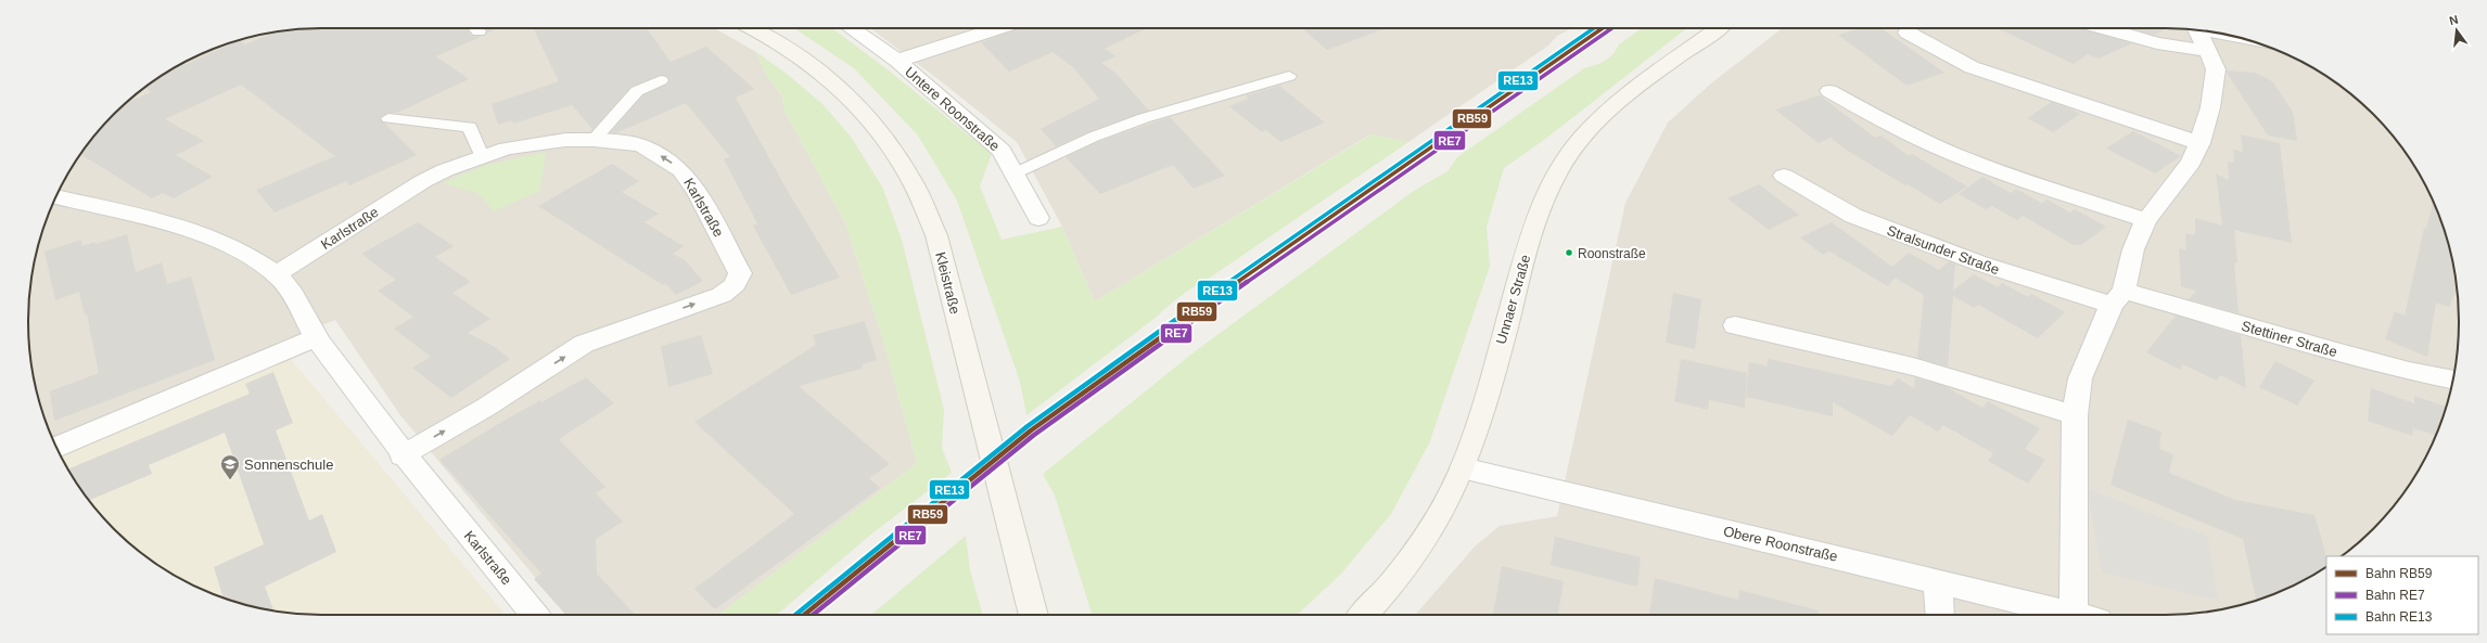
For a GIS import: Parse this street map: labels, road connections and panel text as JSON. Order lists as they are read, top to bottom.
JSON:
{
  "streets": {
    "main road": ["Kleistraße", "Unnaer Straße"],
    "street": [
      "Untere Roonstraße",
      "Karlstraße",
      "Stralsunder Straße",
      "Stettiner Straße",
      "Obere Roonstraße"
    ]
  },
  "crossings": [
    ["Stralsunder Straße", "Stettiner Straße"],
    ["Unnaer Straße", "Obere Roonstraße"]
  ],
  "places": {
    "other": ["Roonstraße"],
    "school or university": ["Sonnenschule"]
  },
  "lines": ["rail line RB59", "rail line RE7", "rail line RE13"],
  "legend": ["Bahn RB59", "Bahn RE7", "Bahn RE13"],
  "north": "top"
}
